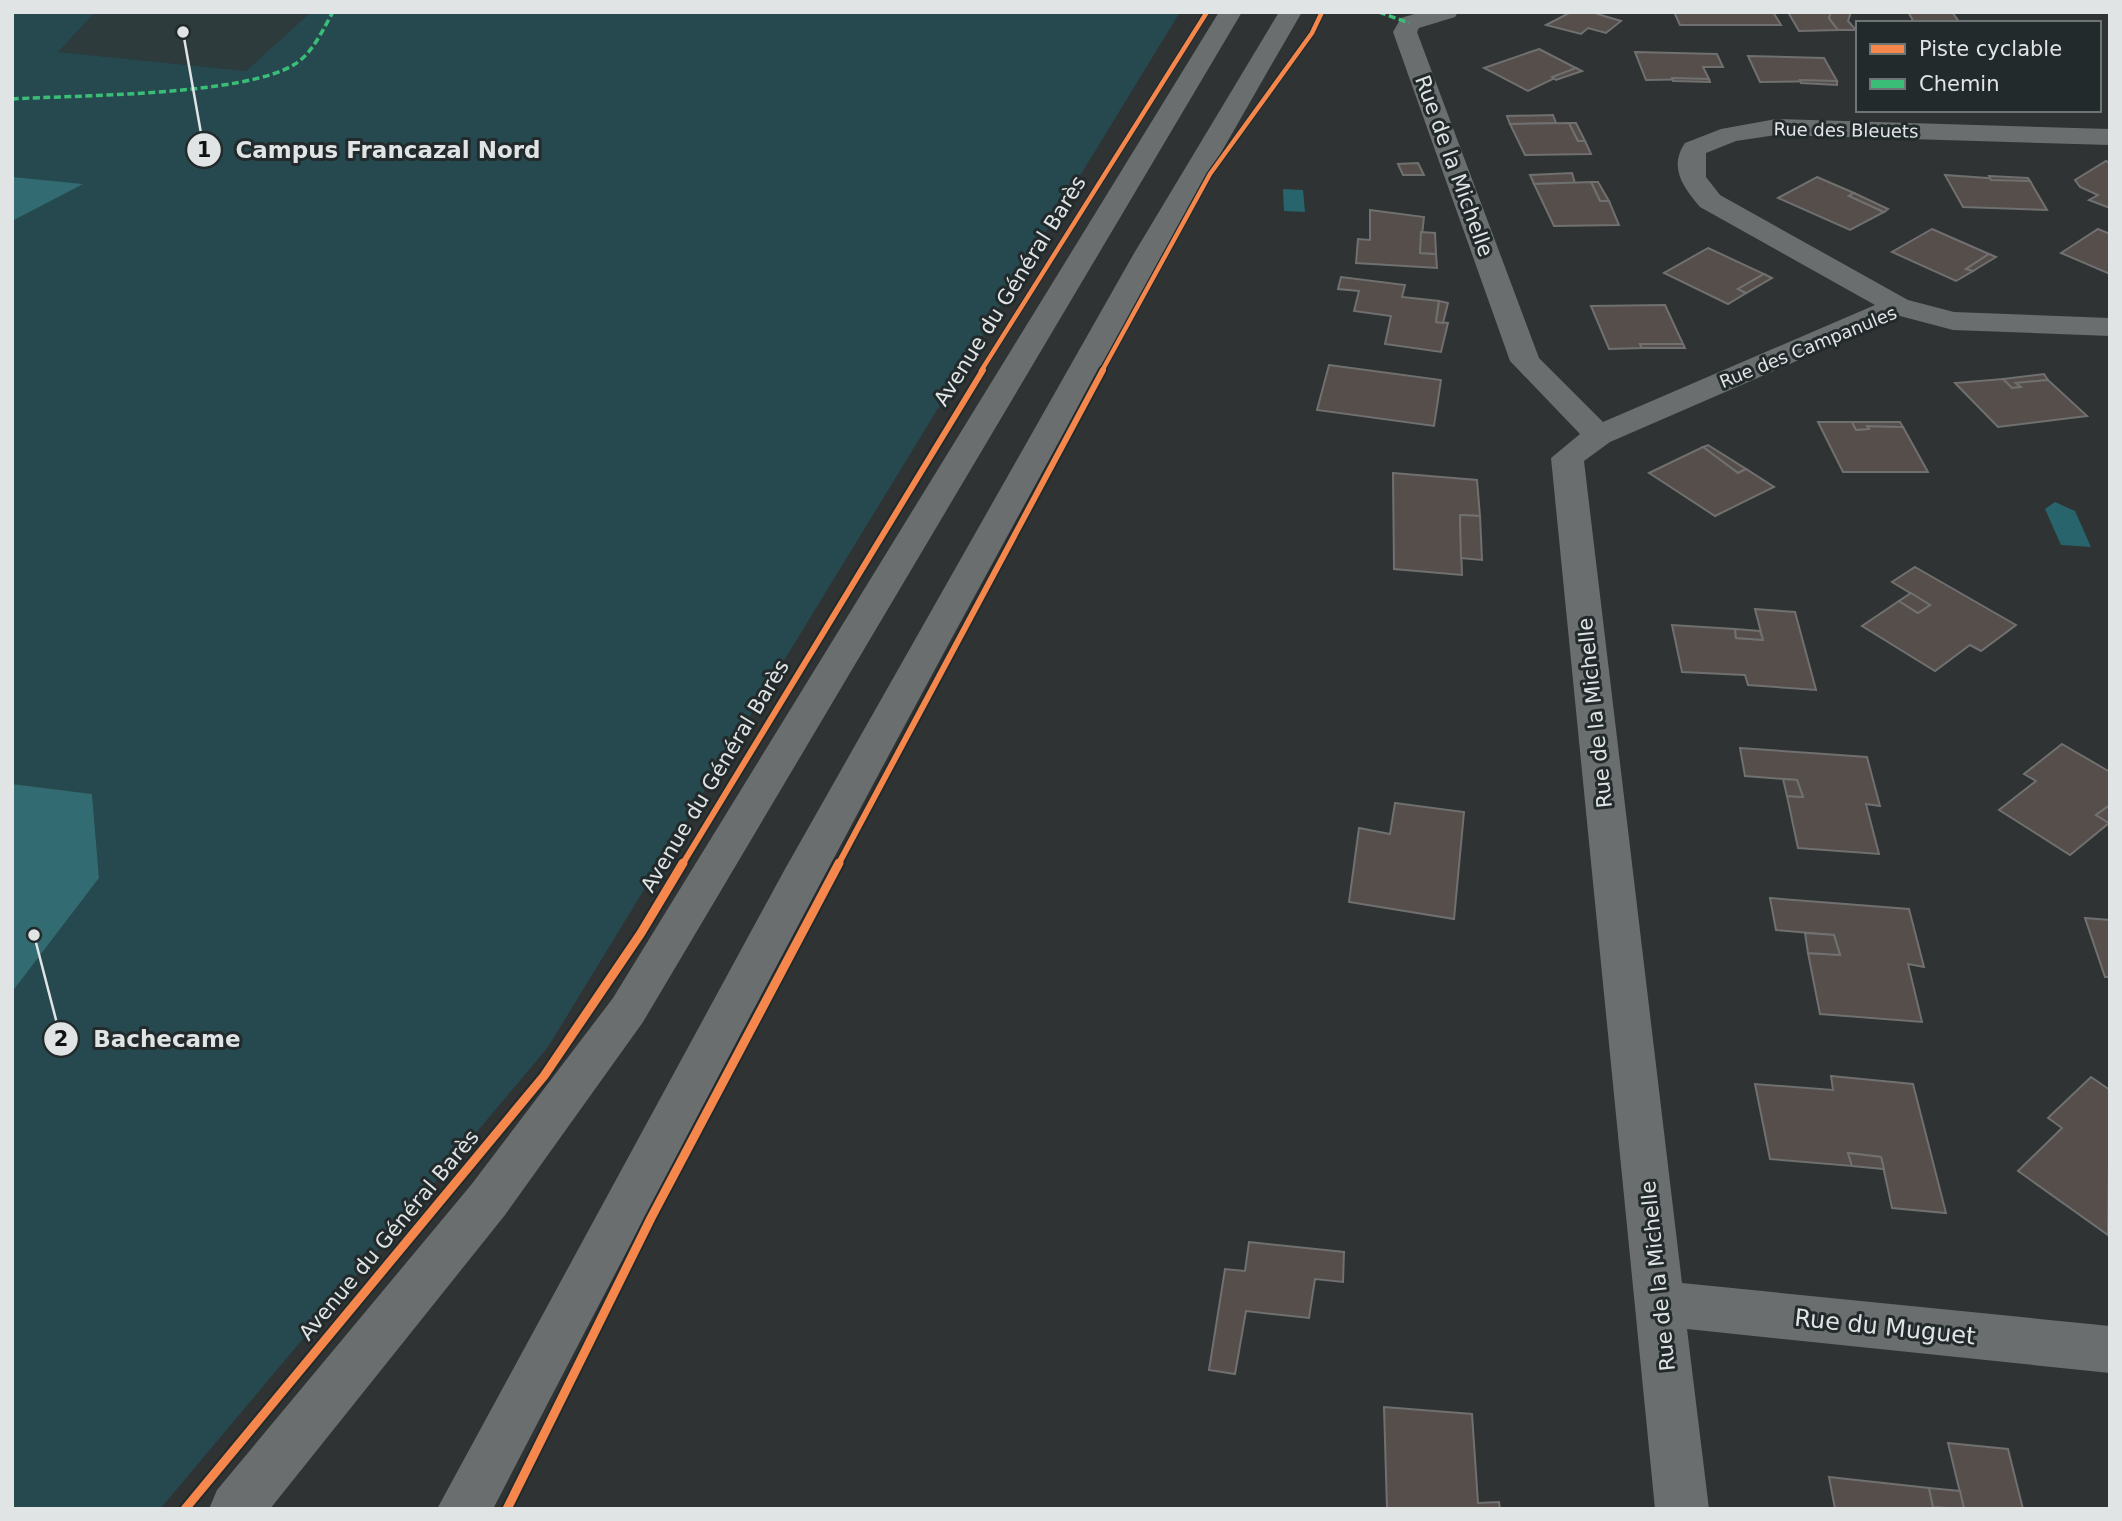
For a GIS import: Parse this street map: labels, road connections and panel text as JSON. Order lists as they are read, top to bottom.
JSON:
{
  "streets": {
    "main road": [
      "Rue des Bleuets",
      "Rue de la Michelle",
      "Avenue du Général Barès",
      "Rue des Campanules",
      "Rue du Muguet"
    ]
  },
  "crossings": [
    ["Rue des Bleuets", "Rue des Campanules"],
    ["Rue de la Michelle", "Rue des Campanules"],
    ["Rue de la Michelle", "Rue du Muguet"]
  ],
  "places": ["Campus Francazal Nord", "Bachecame"],
  "legend": ["Piste cyclable", "Chemin"]
}
